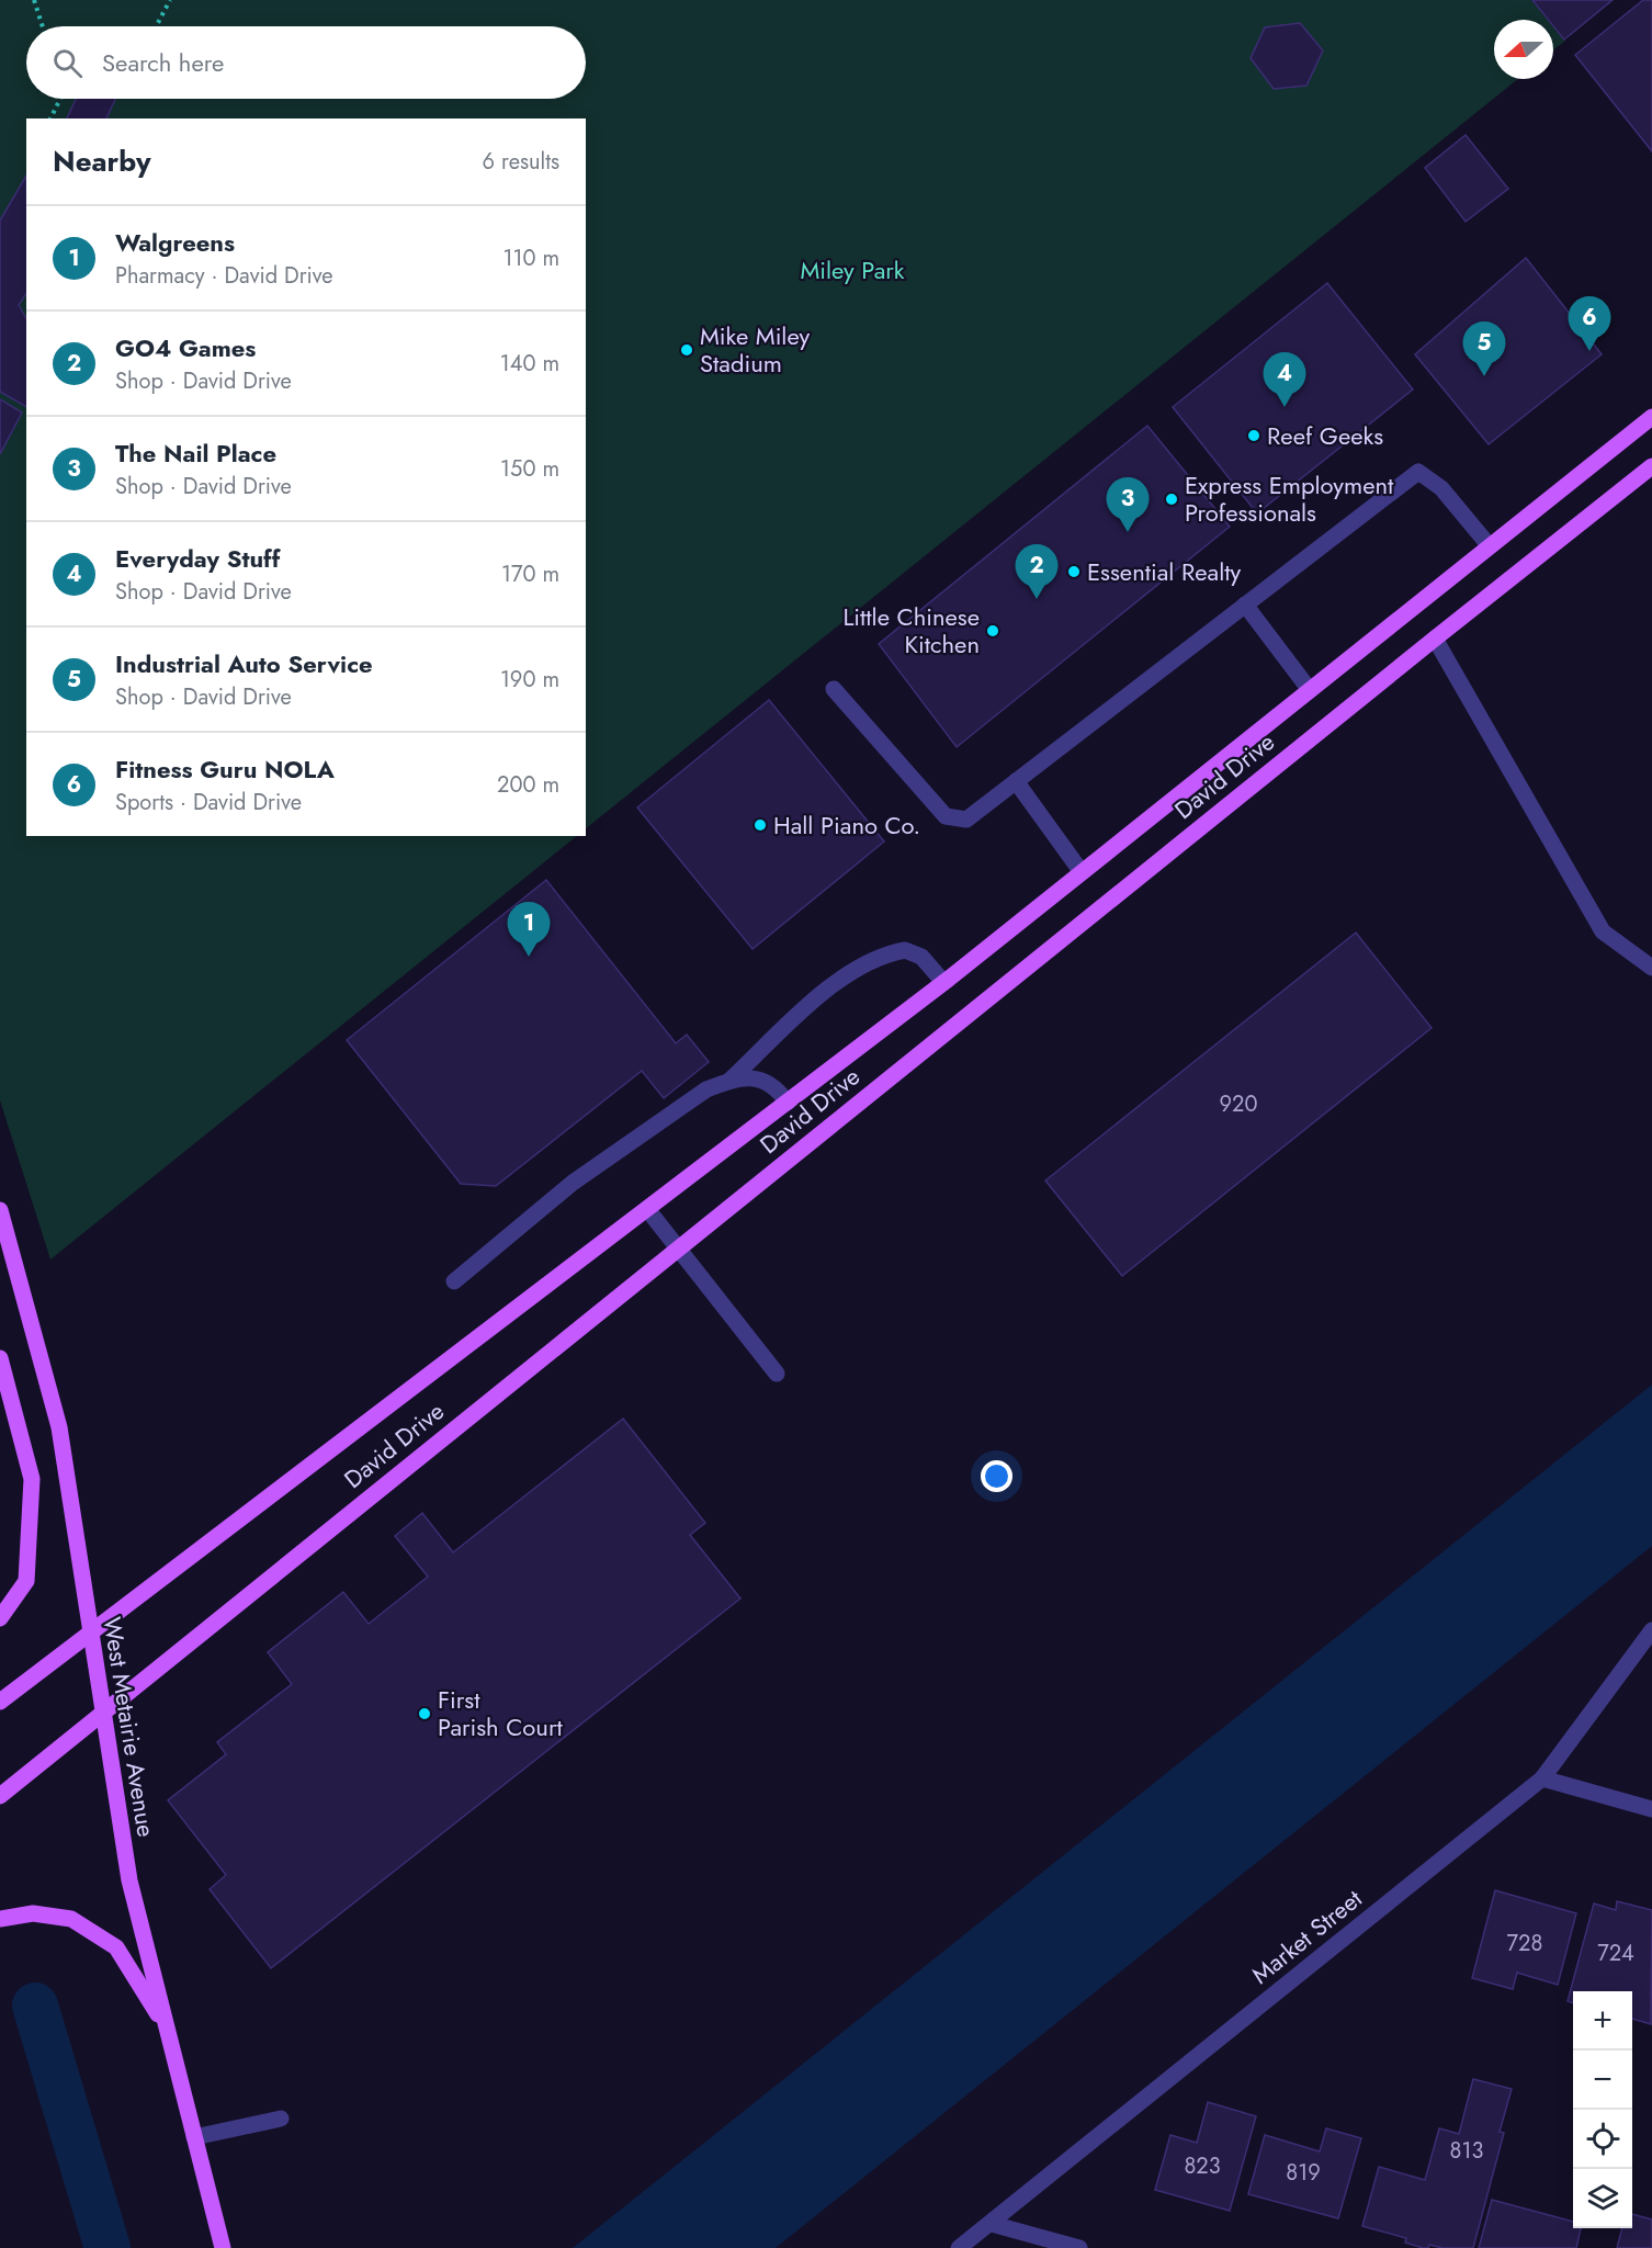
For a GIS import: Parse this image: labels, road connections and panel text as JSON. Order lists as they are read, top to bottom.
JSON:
{
  "streets": {
    "main road": ["David Drive", "West Metairie Avenue"],
    "street": ["Market Street"]
  },
  "crossings": [
    ["David Drive", "West Metairie Avenue"]
  ],
  "parks": ["Miley Park"],
  "places": [
    "Mike Miley Stadium",
    "Reef Geeks",
    "Express Employment Professionals",
    "Essential Realty",
    "Little Chinese Kitchen",
    "Hall Piano Co.",
    "First Parish Court"
  ],
  "house_numbers": [
    "920",
    "728",
    "724",
    "813",
    "823",
    "819"
  ],
  "north": "left",
  "page": {
    "search": "Search here",
    "heading": ["Nearby", "6 results"],
    "list": [
      {
        "mark": "1",
        "name": "Walgreens",
        "note": "Pharmacy · David Drive",
        "value": "110 m"
      },
      {
        "mark": "2",
        "name": "GO4 Games",
        "note": "Shop · David Drive",
        "value": "140 m"
      },
      {
        "mark": "3",
        "name": "The Nail Place",
        "note": "Shop · David Drive",
        "value": "150 m"
      },
      {
        "mark": "4",
        "name": "Everyday Stuff",
        "note": "Shop · David Drive",
        "value": "170 m"
      },
      {
        "mark": "5",
        "name": "Industrial Auto Service",
        "note": "Shop · David Drive",
        "value": "190 m"
      },
      {
        "mark": "6",
        "name": "Fitness Guru NOLA",
        "note": "Sports · David Drive",
        "value": "200 m"
      }
    ],
    "pins": [
      "6",
      "5",
      "4",
      "3",
      "2",
      "1"
    ],
    "map_buttons": ["+", "−"]
  }
}
